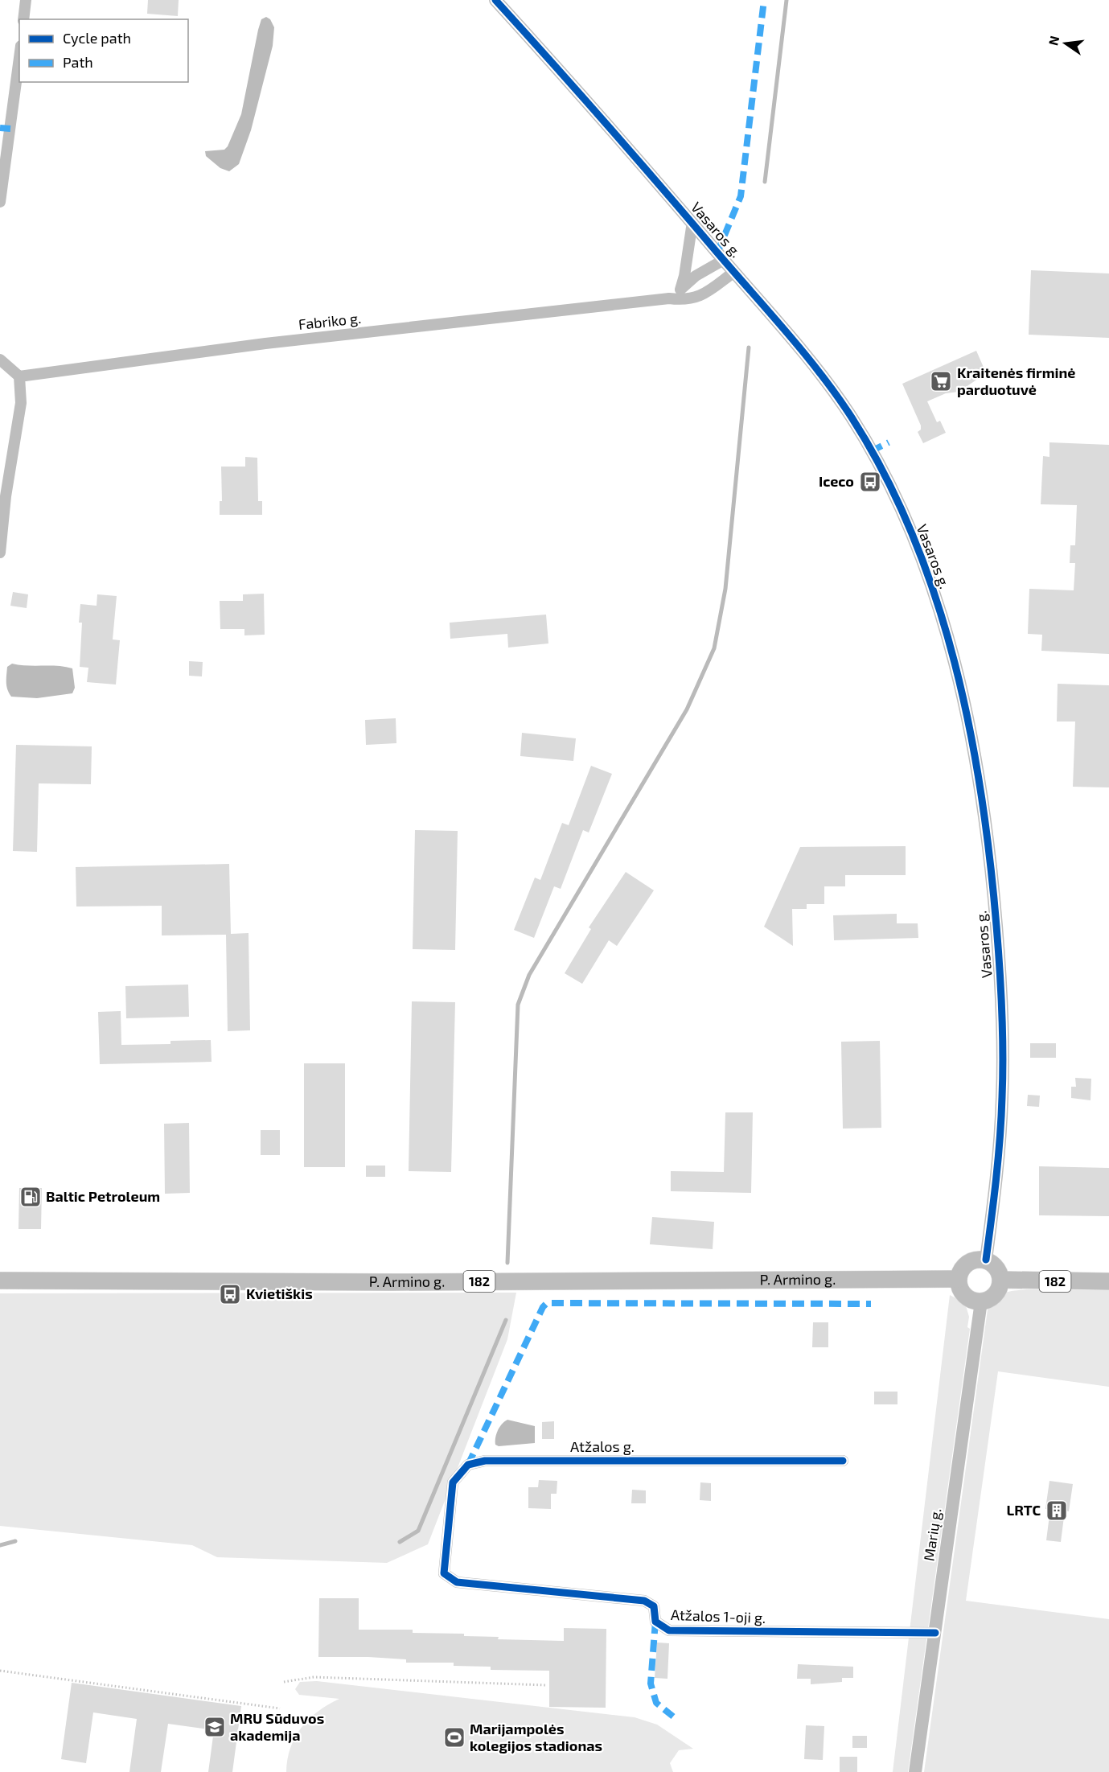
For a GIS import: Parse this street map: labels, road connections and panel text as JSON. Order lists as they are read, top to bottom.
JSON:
{
  "streets": {
    "main road": ["P. Armino g.", "182"],
    "street": [
      "Vasaros g.",
      "Fabriko g.",
      "Atžalos g.",
      "Marių g.",
      "Atžalos 1-oji g."
    ]
  },
  "crossings": [
    ["Vasaros g.", "Fabriko g."],
    ["Vasaros g.", "P. Armino g."],
    ["Vasaros g.", "182"],
    ["Vasaros g.", "Marių g."],
    ["P. Armino g.", "182"],
    ["P. Armino g.", "Marių g."],
    ["182", "Marių g."],
    ["Atžalos g.", "Atžalos 1-oji g."],
    ["Marių g.", "Atžalos 1-oji g."]
  ],
  "places": {
    "supermarket": ["Kraitenės firminė parduotuvė"],
    "bus stop": ["Iceco", "Kvietiškis"],
    "fuel station": ["Baltic Petroleum"],
    "building": ["LRTC"],
    "school or university": ["MRU Sūduvos akademija"],
    "sports": ["Marijampolės kolegijos stadionas"]
  },
  "legend": ["Cycle path", "Path"],
  "north": "left"
}
